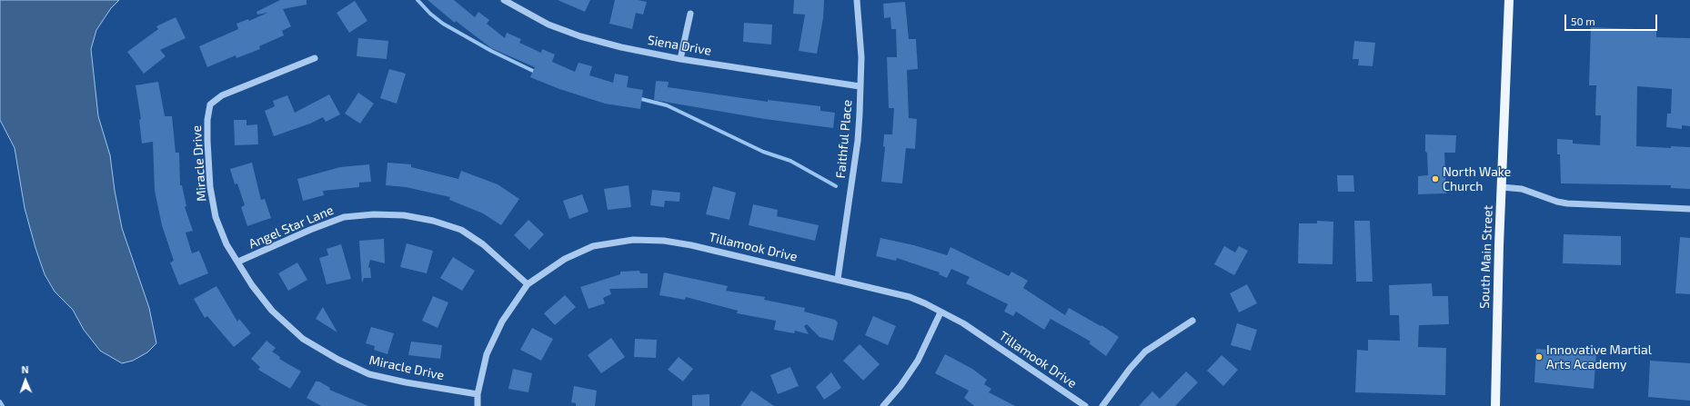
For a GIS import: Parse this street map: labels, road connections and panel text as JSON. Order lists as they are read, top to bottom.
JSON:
{
  "streets": {
    "main road": ["South Main Street"],
    "street": [
      "Siena Drive",
      "Faithful Place",
      "Miracle Drive",
      "Angel Star Lane",
      "Tillamook Drive"
    ]
  },
  "crossings": [
    ["Siena Drive", "Faithful Place"],
    ["Faithful Place", "Tillamook Drive"],
    ["Miracle Drive", "Angel Star Lane"],
    ["Miracle Drive", "Tillamook Drive"],
    ["Angel Star Lane", "Tillamook Drive"]
  ],
  "places": ["North Wake Church", "Innovative Martial Arts Academy"],
  "scale_bar": "50 m",
  "north": "top"
}
